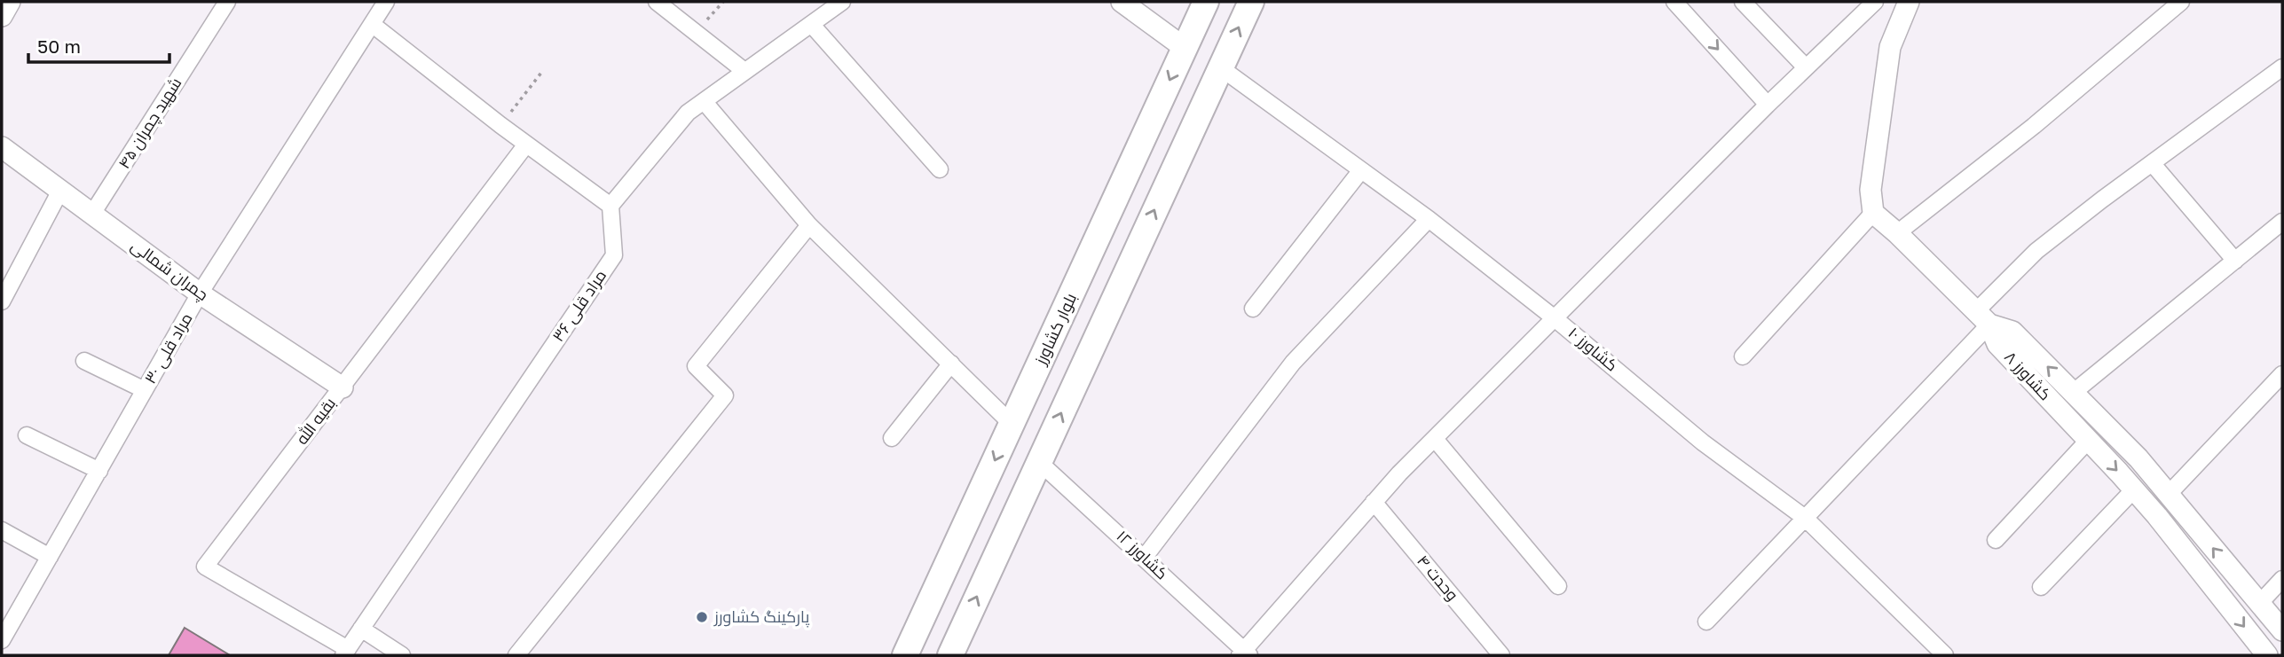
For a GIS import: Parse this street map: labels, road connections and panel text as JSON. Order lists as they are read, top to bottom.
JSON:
{
  "streets": {
    "main road": ["بلوار کشاورز"],
    "street": [
      "شهید چمران ۴۵",
      "چمران شمالی",
      "مراد قلی ۳۶",
      "مراد قلی ۳۰",
      "کشاورز ۱۰",
      "کشاورز ۸",
      "بقیه الله",
      "کشاورز ۱۲",
      "وحدت ۴"
    ]
  },
  "crossings": [
    ["شهید چمران ۴۵", "چمران شمالی"],
    ["چمران شمالی", "مراد قلی ۳۰"],
    ["چمران شمالی", "بقیه الله"],
    ["مراد قلی ۳۶", "بقیه الله"]
  ],
  "places": ["پارکینگ کشاورز"],
  "scale_bar": "50 m"
}
